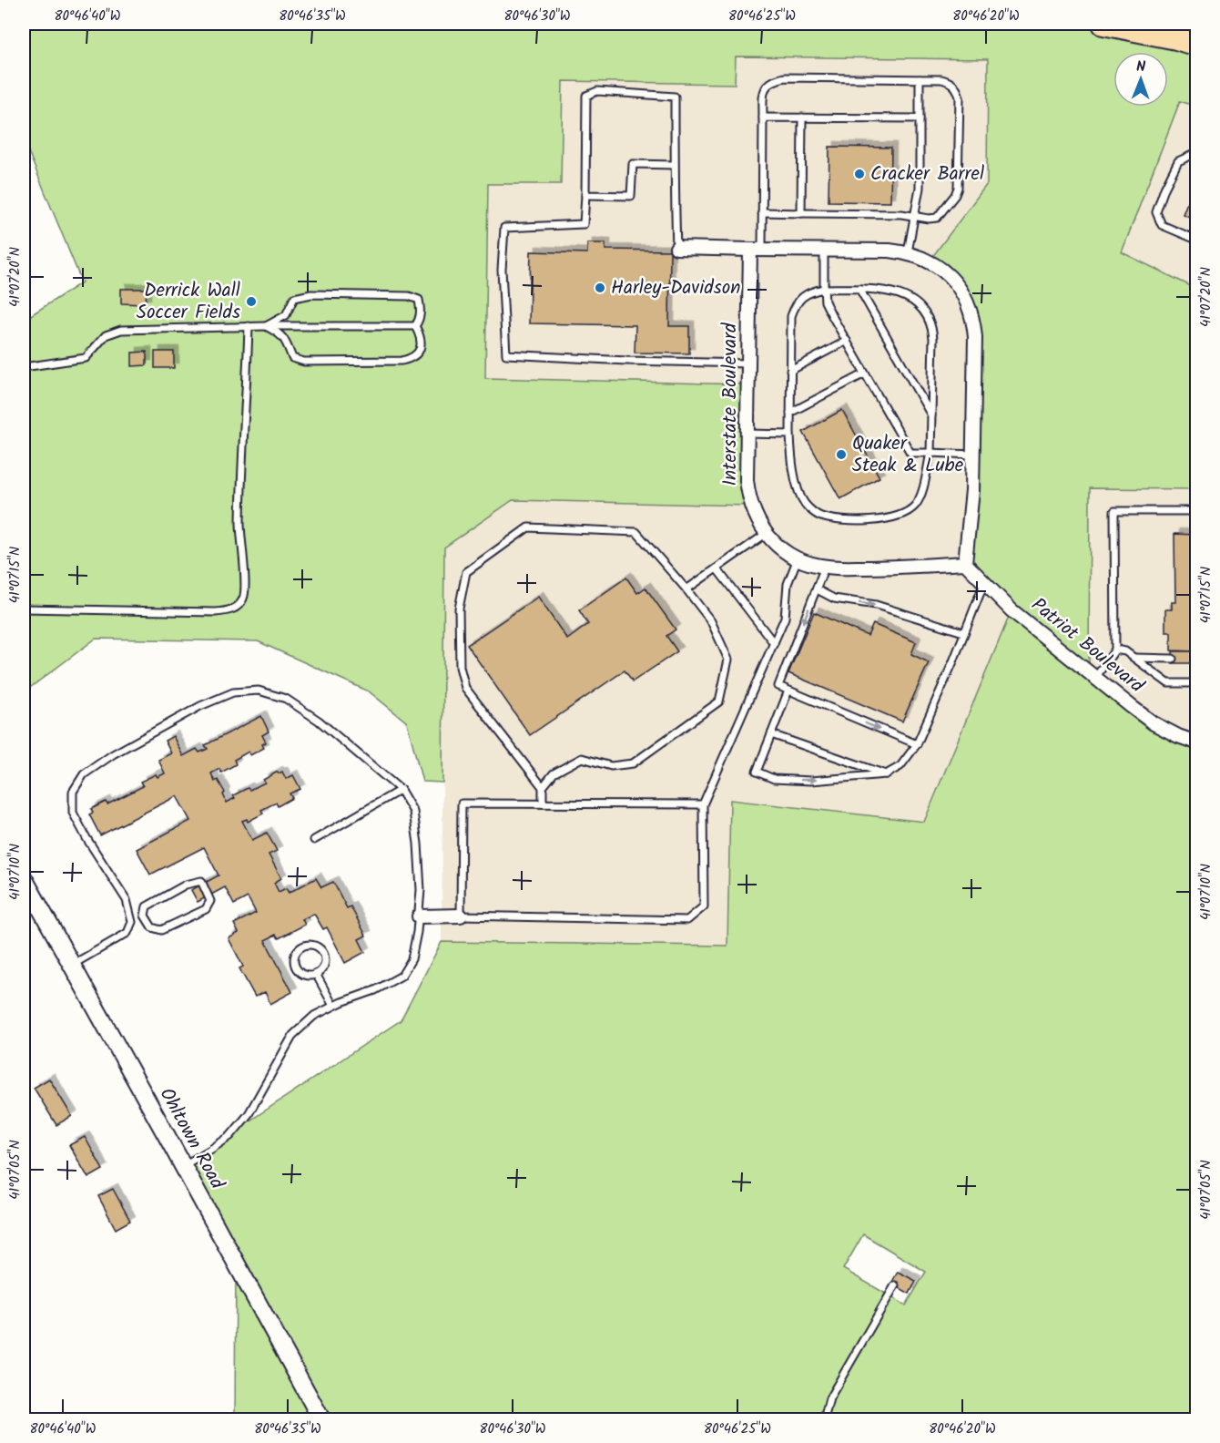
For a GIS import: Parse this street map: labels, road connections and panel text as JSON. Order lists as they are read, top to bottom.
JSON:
{
  "streets": {
    "street": ["Interstate Boulevard", "Patriot Boulevard", "Ohltown Road"]
  },
  "crossings": [
    ["Interstate Boulevard", "Patriot Boulevard"]
  ],
  "places": [
    "Cracker Barrel",
    "Harley-Davidson",
    "Derrick Wall Soccer Fields",
    "Quaker Steak & Lube"
  ],
  "north": "top",
  "coordinates": [
    "80°46'40\"W",
    "80°46'35\"W",
    "80°46'30\"W",
    "80°46'25\"W",
    "80°46'20\"W",
    "41°07'20\"N",
    "41°07'15\"N",
    "41°07'10\"N",
    "41°07'05\"N"
  ]
}
